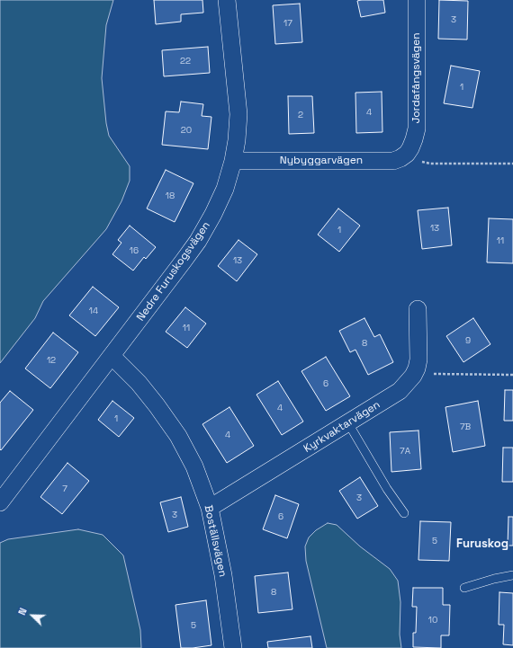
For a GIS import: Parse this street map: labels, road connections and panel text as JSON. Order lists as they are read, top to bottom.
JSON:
{
  "streets": {
    "street": [
      "Jordafångsvägen",
      "Nybyggarvägen",
      "Nedre Furuskogsvägen",
      "Kyrkvaktarvägen",
      "Boställsvägen"
    ]
  },
  "crossings": [
    ["Jordafångsvägen", "Nybyggarvägen"],
    ["Nybyggarvägen", "Nedre Furuskogsvägen"],
    ["Nedre Furuskogsvägen", "Boställsvägen"],
    ["Kyrkvaktarvägen", "Boställsvägen"]
  ],
  "districts": ["Furuskog"],
  "house_numbers": [
    "3",
    "17",
    "22",
    "1",
    "4",
    "2",
    "20",
    "18",
    "13",
    "1",
    "11",
    "16",
    "13",
    "14",
    "11",
    "9",
    "8",
    "12",
    "6",
    "4",
    "1",
    "7B",
    "4",
    "7A",
    "7",
    "3",
    "3",
    "6",
    "5",
    "8",
    "10",
    "5"
  ],
  "north": "top left"
}
